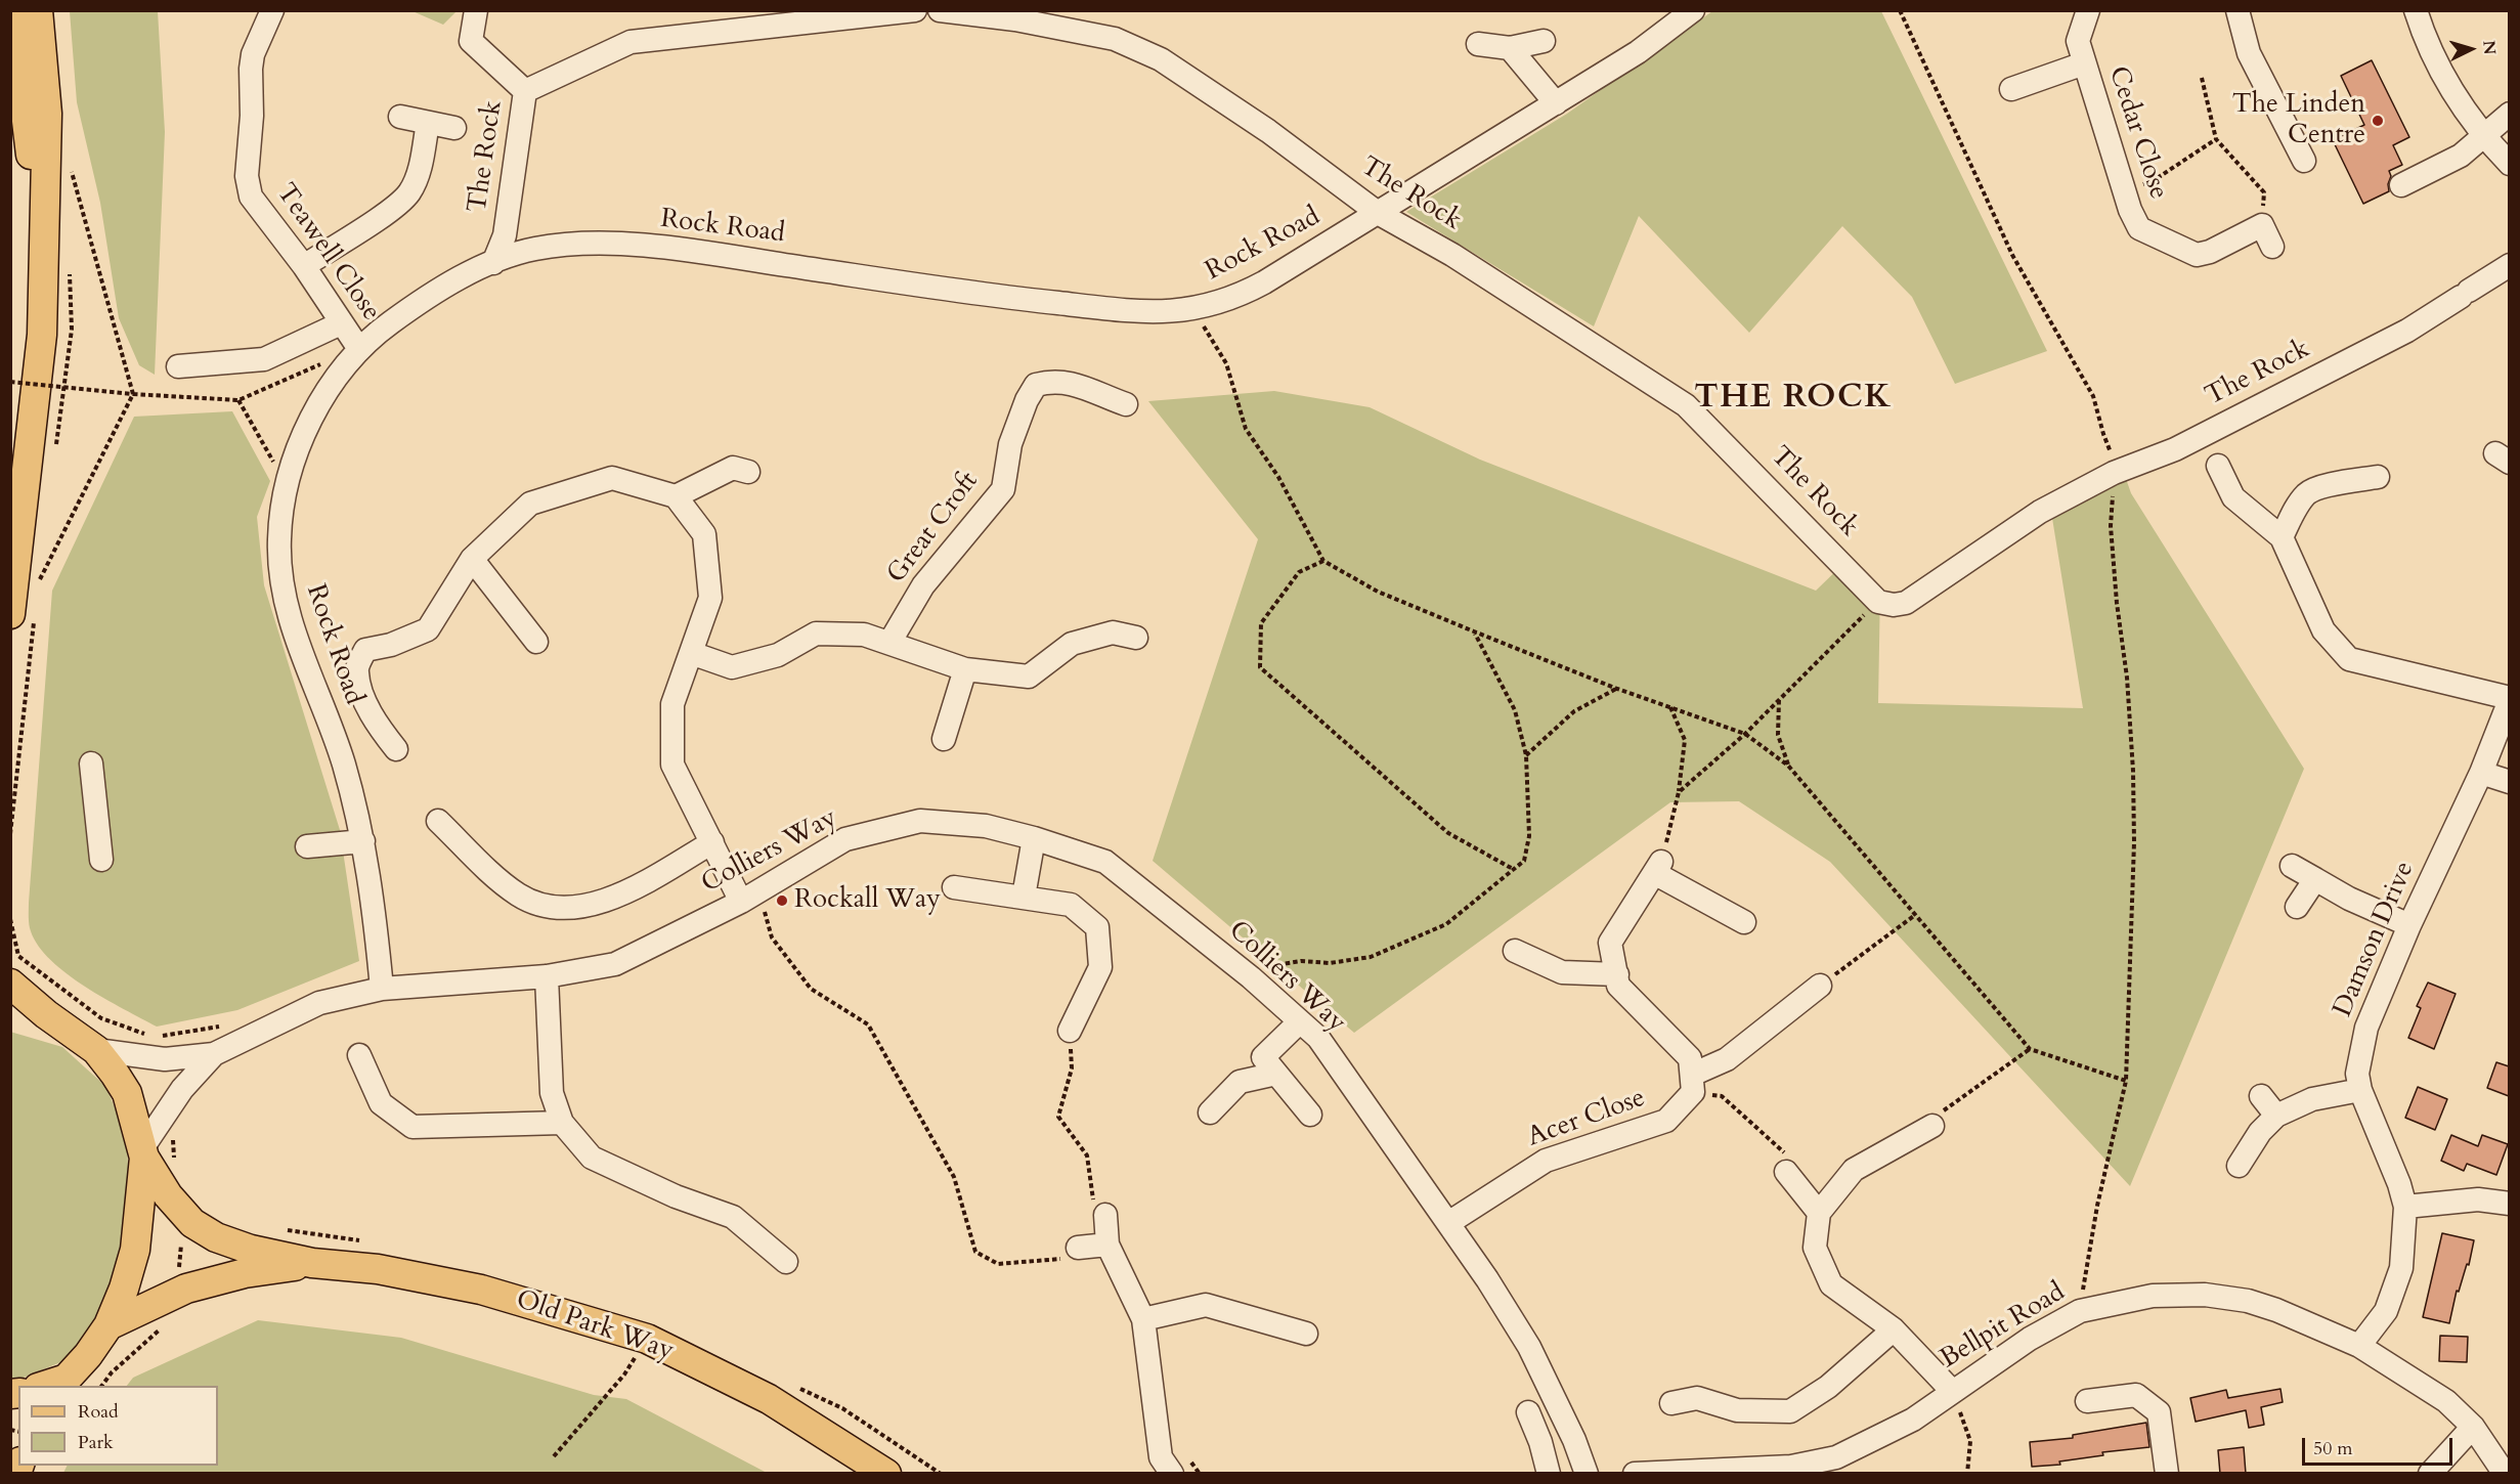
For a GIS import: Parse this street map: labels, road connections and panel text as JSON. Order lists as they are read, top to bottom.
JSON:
{
  "streets": {
    "main road": ["Old Park Way"],
    "street": [
      "Cedar Close",
      "The Rock",
      "Rock Road",
      "Teawell Close",
      "Great Croft",
      "Colliers Way",
      "Damson Drive",
      "Acer Close",
      "Bellpit Road"
    ]
  },
  "crossings": [
    ["The Rock", "Rock Road"],
    ["Rock Road", "Teawell Close"],
    ["Rock Road", "Colliers Way"],
    ["Colliers Way", "Acer Close"],
    ["Colliers Way", "Old Park Way"],
    ["Damson Drive", "Bellpit Road"]
  ],
  "districts": ["THE ROCK"],
  "places": ["The Linden Centre", "Rockall Way"],
  "legend": ["Road", "Park"],
  "scale_bar": "50 m",
  "north": "right"
}
